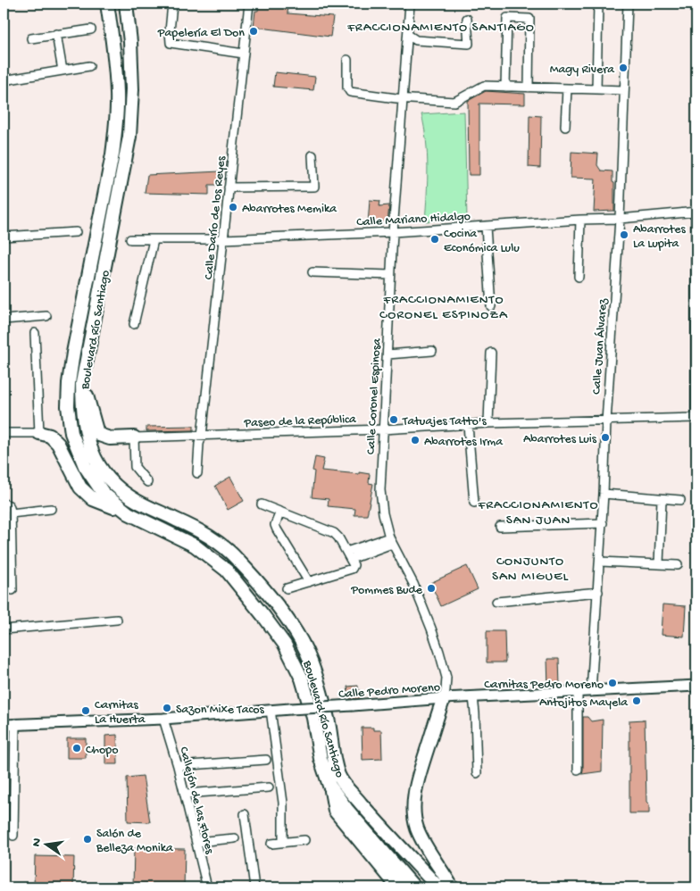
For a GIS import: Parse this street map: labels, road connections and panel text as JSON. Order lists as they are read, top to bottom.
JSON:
{
  "streets": {
    "main road": ["Boulevard Río Santiago"],
    "street": [
      "Calle Darío de los Reyes",
      "Calle Mariano Hidalgo",
      "Calle Juan Álvarez",
      "Calle Coronel Espinosa",
      "Paseo de la República",
      "Calle Pedro Moreno",
      "Callejón de las Flores"
    ]
  },
  "crossings": [
    ["Calle Darío de los Reyes", "Calle Mariano Hidalgo"],
    ["Calle Darío de los Reyes", "Paseo de la República"],
    ["Calle Mariano Hidalgo", "Calle Juan Álvarez"],
    ["Calle Mariano Hidalgo", "Calle Coronel Espinosa"],
    ["Calle Juan Álvarez", "Paseo de la República"],
    ["Calle Juan Álvarez", "Calle Pedro Moreno"],
    ["Calle Coronel Espinosa", "Paseo de la República"],
    ["Calle Coronel Espinosa", "Calle Pedro Moreno"],
    ["Calle Pedro Moreno", "Callejón de las Flores"]
  ],
  "districts": [
    "FRACCIONAMIENTO SANTIAGO",
    "FRACCIONAMIENTO CORONEL ESPINOZA",
    "FRACCIONAMIENTO SAN JUAN",
    "CONJUNTO SAN MIGUEL"
  ],
  "places": [
    "Papelería El Don",
    "Magy Rivera",
    "Abarrotes Memika",
    "Abarrotes La Lupita",
    "Cocina Económica Lulu",
    "Tatuajes Tatto's",
    "Abarrotes Luis",
    "Abarrotes Irma",
    "Pommes Bude",
    "Carnitas Pedro Moreno",
    "Antojitos Mayela",
    "Sazon Mixe Tacos",
    "Carnitas La Huerta",
    "Chopo",
    "Salón de Belleza Monika"
  ],
  "north": "left"
}
